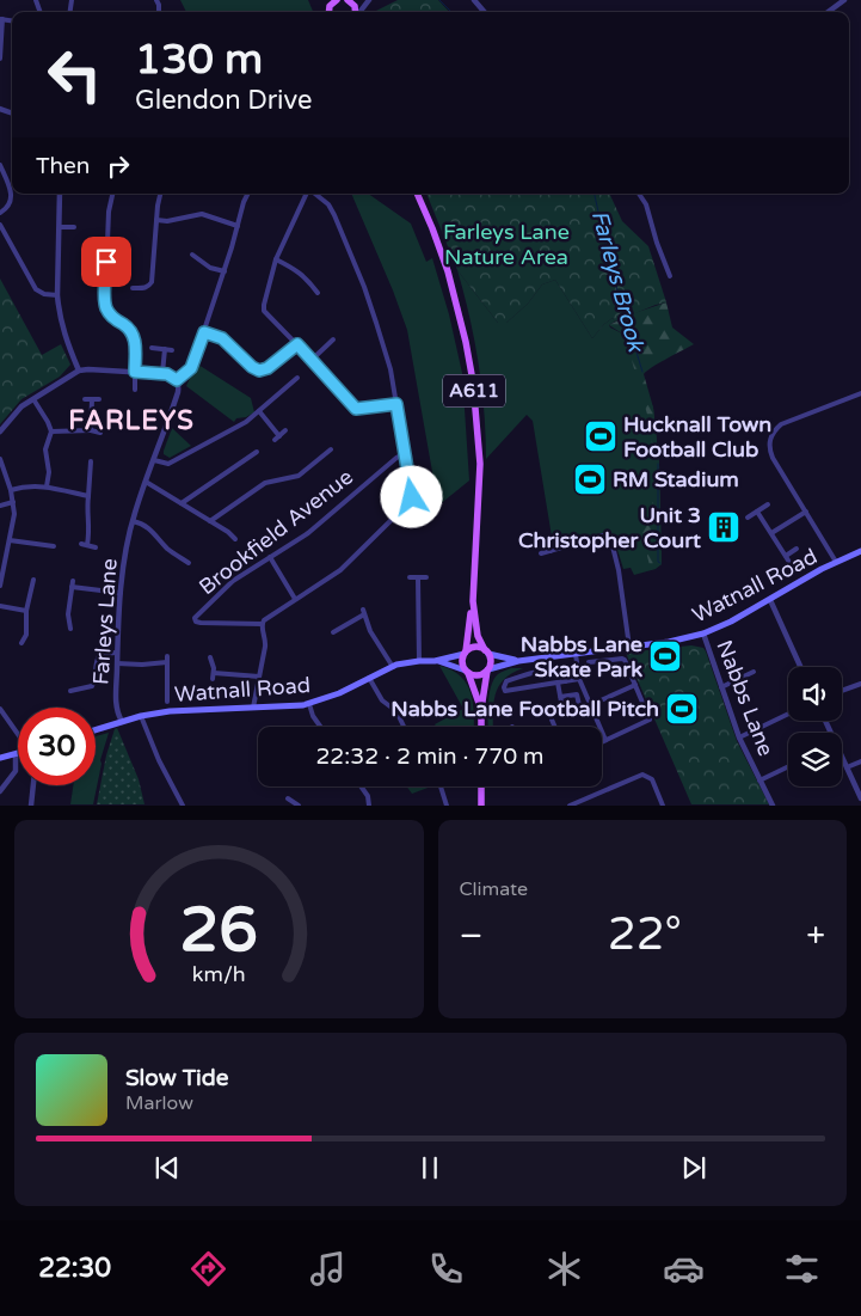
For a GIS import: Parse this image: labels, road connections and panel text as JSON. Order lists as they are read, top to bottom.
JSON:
{
  "streets": {
    "main road": ["A611", "Watnall Road"],
    "street": ["Brookfield Avenue", "Farleys Lane", "Nabbs Lane"]
  },
  "crossings": [
    ["A611", "Watnall Road"],
    ["Watnall Road", "Farleys Lane"],
    ["Watnall Road", "Nabbs Lane"]
  ],
  "districts": ["FARLEYS"],
  "water": ["Farleys Brook"],
  "parks": ["Farleys Lane Nature Area"],
  "places": {
    "sports": [
      "Hucknall Town Football Club",
      "RM Stadium",
      "Nabbs Lane Skate Park",
      "Nabbs Lane Football Pitch"
    ],
    "building": ["Unit 3 Christopher Court"]
  },
  "page": {
    "turn": ["130 m", "Glendon Drive"],
    "then": "Then",
    "limit": "30",
    "trip": "22:32 · 2 min · 770 m",
    "tile": "Climate",
    "heat": ["−", "22°", "+"],
    "song": ["Slow Tide", "Marlow"],
    "tabs": "22:30",
    "gauge": ["26", "km/h"]
  }
}
